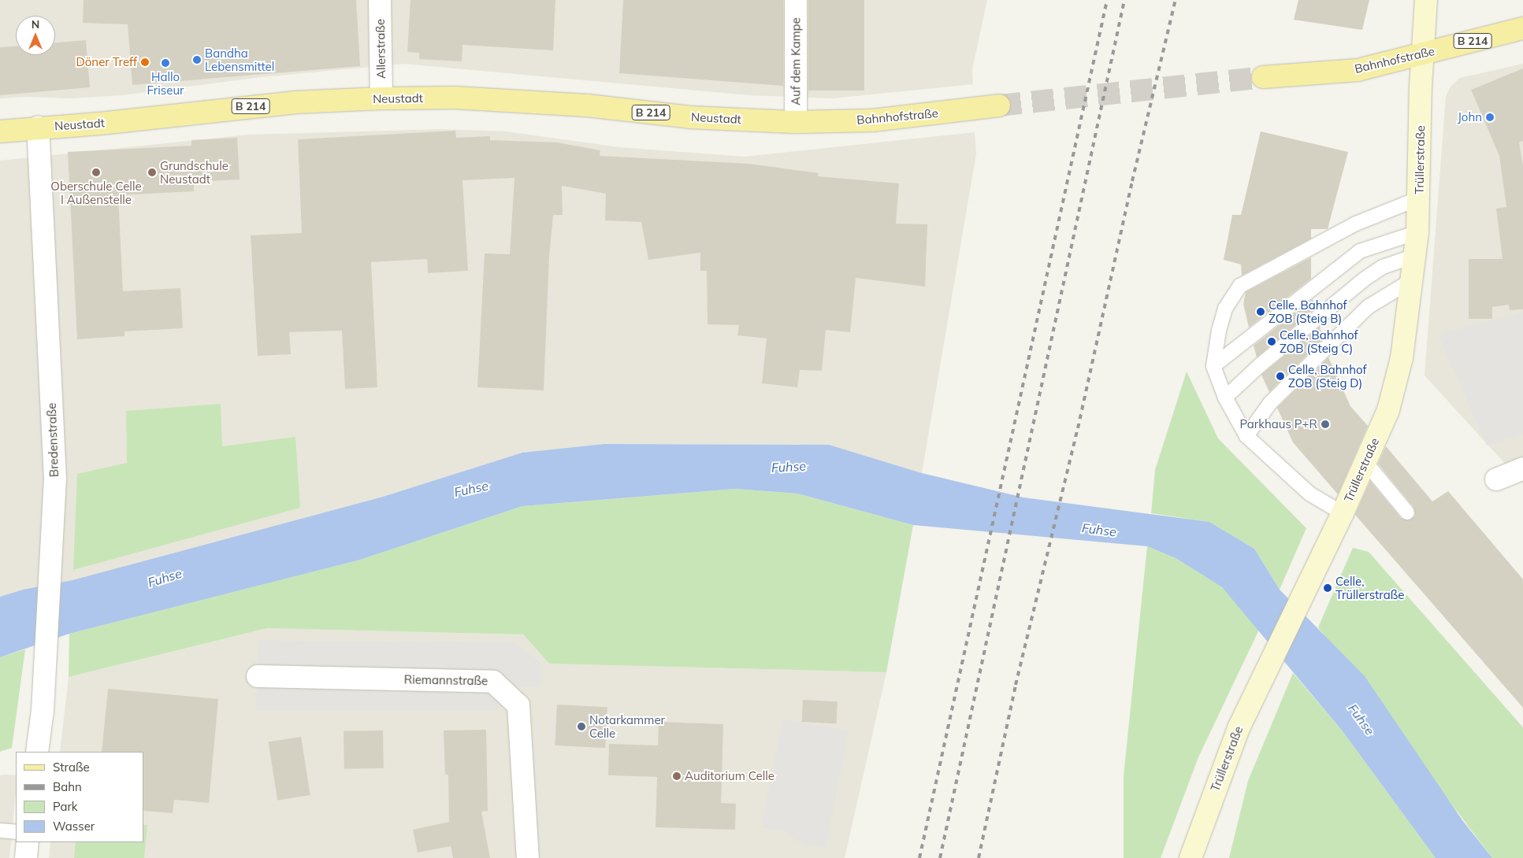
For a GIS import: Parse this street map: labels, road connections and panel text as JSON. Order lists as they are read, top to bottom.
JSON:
{
  "streets": {
    "main road": ["B 214", "Bahnhofstraße", "Neustadt"],
    "street": [
      "Allerstraße",
      "Auf dem Kampe",
      "Trüllerstraße",
      "Bredenstraße",
      "Riemannstraße"
    ]
  },
  "crossings": [
    ["Allerstraße", "Neustadt"],
    ["Bahnhofstraße", "Auf dem Kampe"],
    ["Bahnhofstraße", "Neustadt"],
    ["Bahnhofstraße", "Trüllerstraße"],
    ["Auf dem Kampe", "Neustadt"],
    ["Neustadt", "Bredenstraße"]
  ],
  "water": ["Fuhse"],
  "places": [
    "Bandha Lebensmittel",
    "Döner Treff",
    "Hallo Friseur",
    "John",
    "Oberschule Celle I Außenstelle",
    "Grundschule Neustadt",
    "Celle, Bahnhof ZOB (Steig B)",
    "Celle, Bahnhof ZOB (Steig C)",
    "Celle, Bahnhof ZOB (Steig D)",
    "Parkhaus P+R",
    "Celle, Trüllerstraße",
    "Notarkammer Celle",
    "Auditorium Celle"
  ],
  "legend": [
    "Straße",
    "Bahn",
    "Park",
    "Wasser"
  ],
  "north": "top"
}
